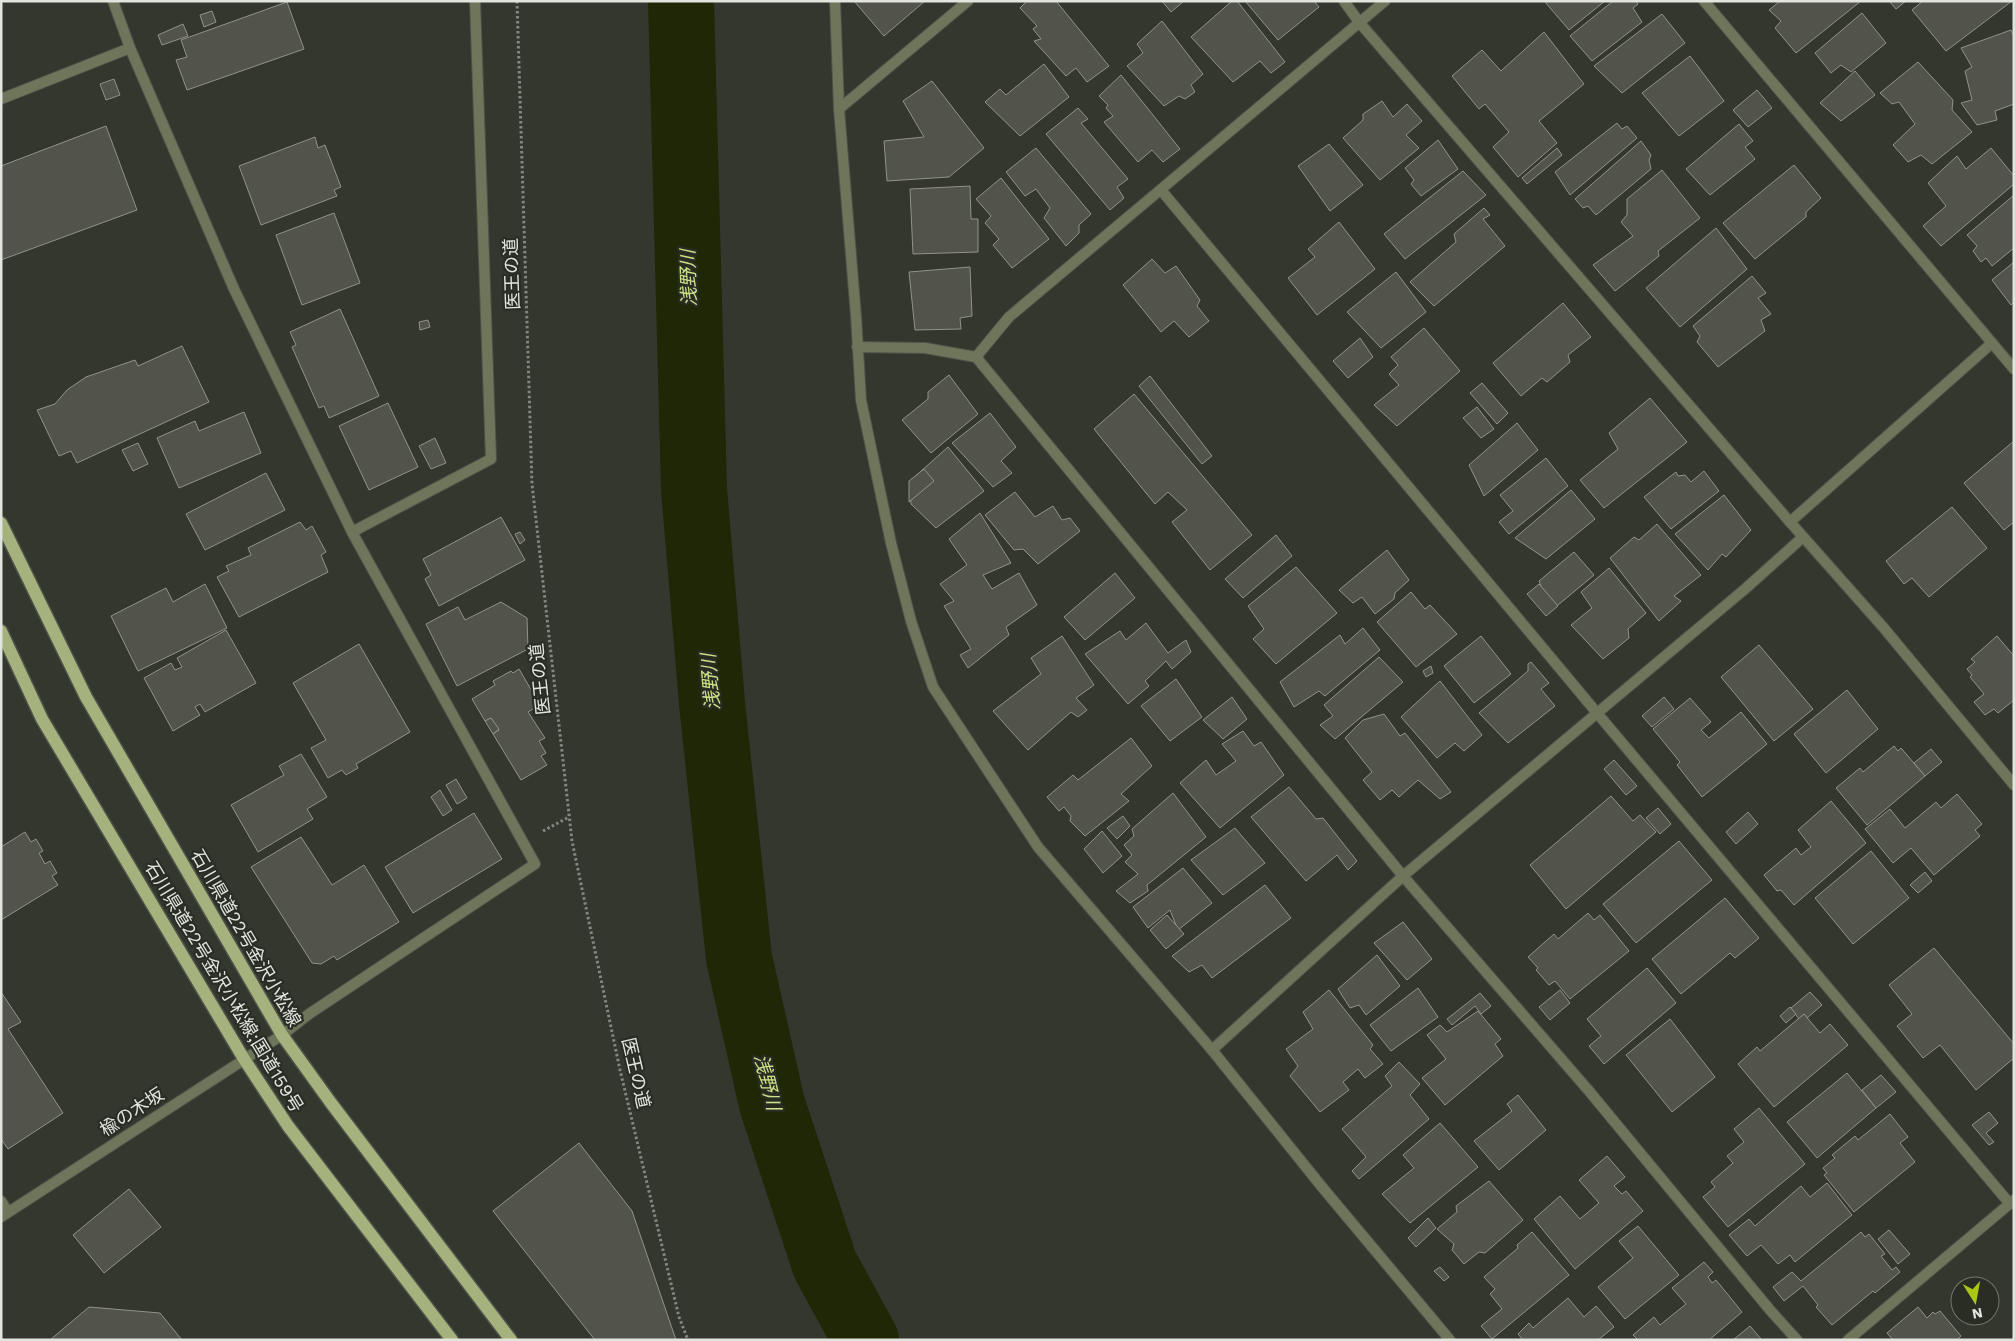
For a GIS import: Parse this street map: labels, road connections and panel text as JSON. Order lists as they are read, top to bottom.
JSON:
{
  "streets": {
    "main road": ["石川県道22号金沢小松線", "石川県道22号金沢小松線;国道159号"],
    "street": ["楡の木坂"],
    "path": ["医王の道"]
  },
  "crossings": [
    ["石川県道22号金沢小松線", "楡の木坂"],
    ["石川県道22号金沢小松線;国道159号", "楡の木坂"]
  ],
  "water": ["浅野川"],
  "north": "bottom"
}
